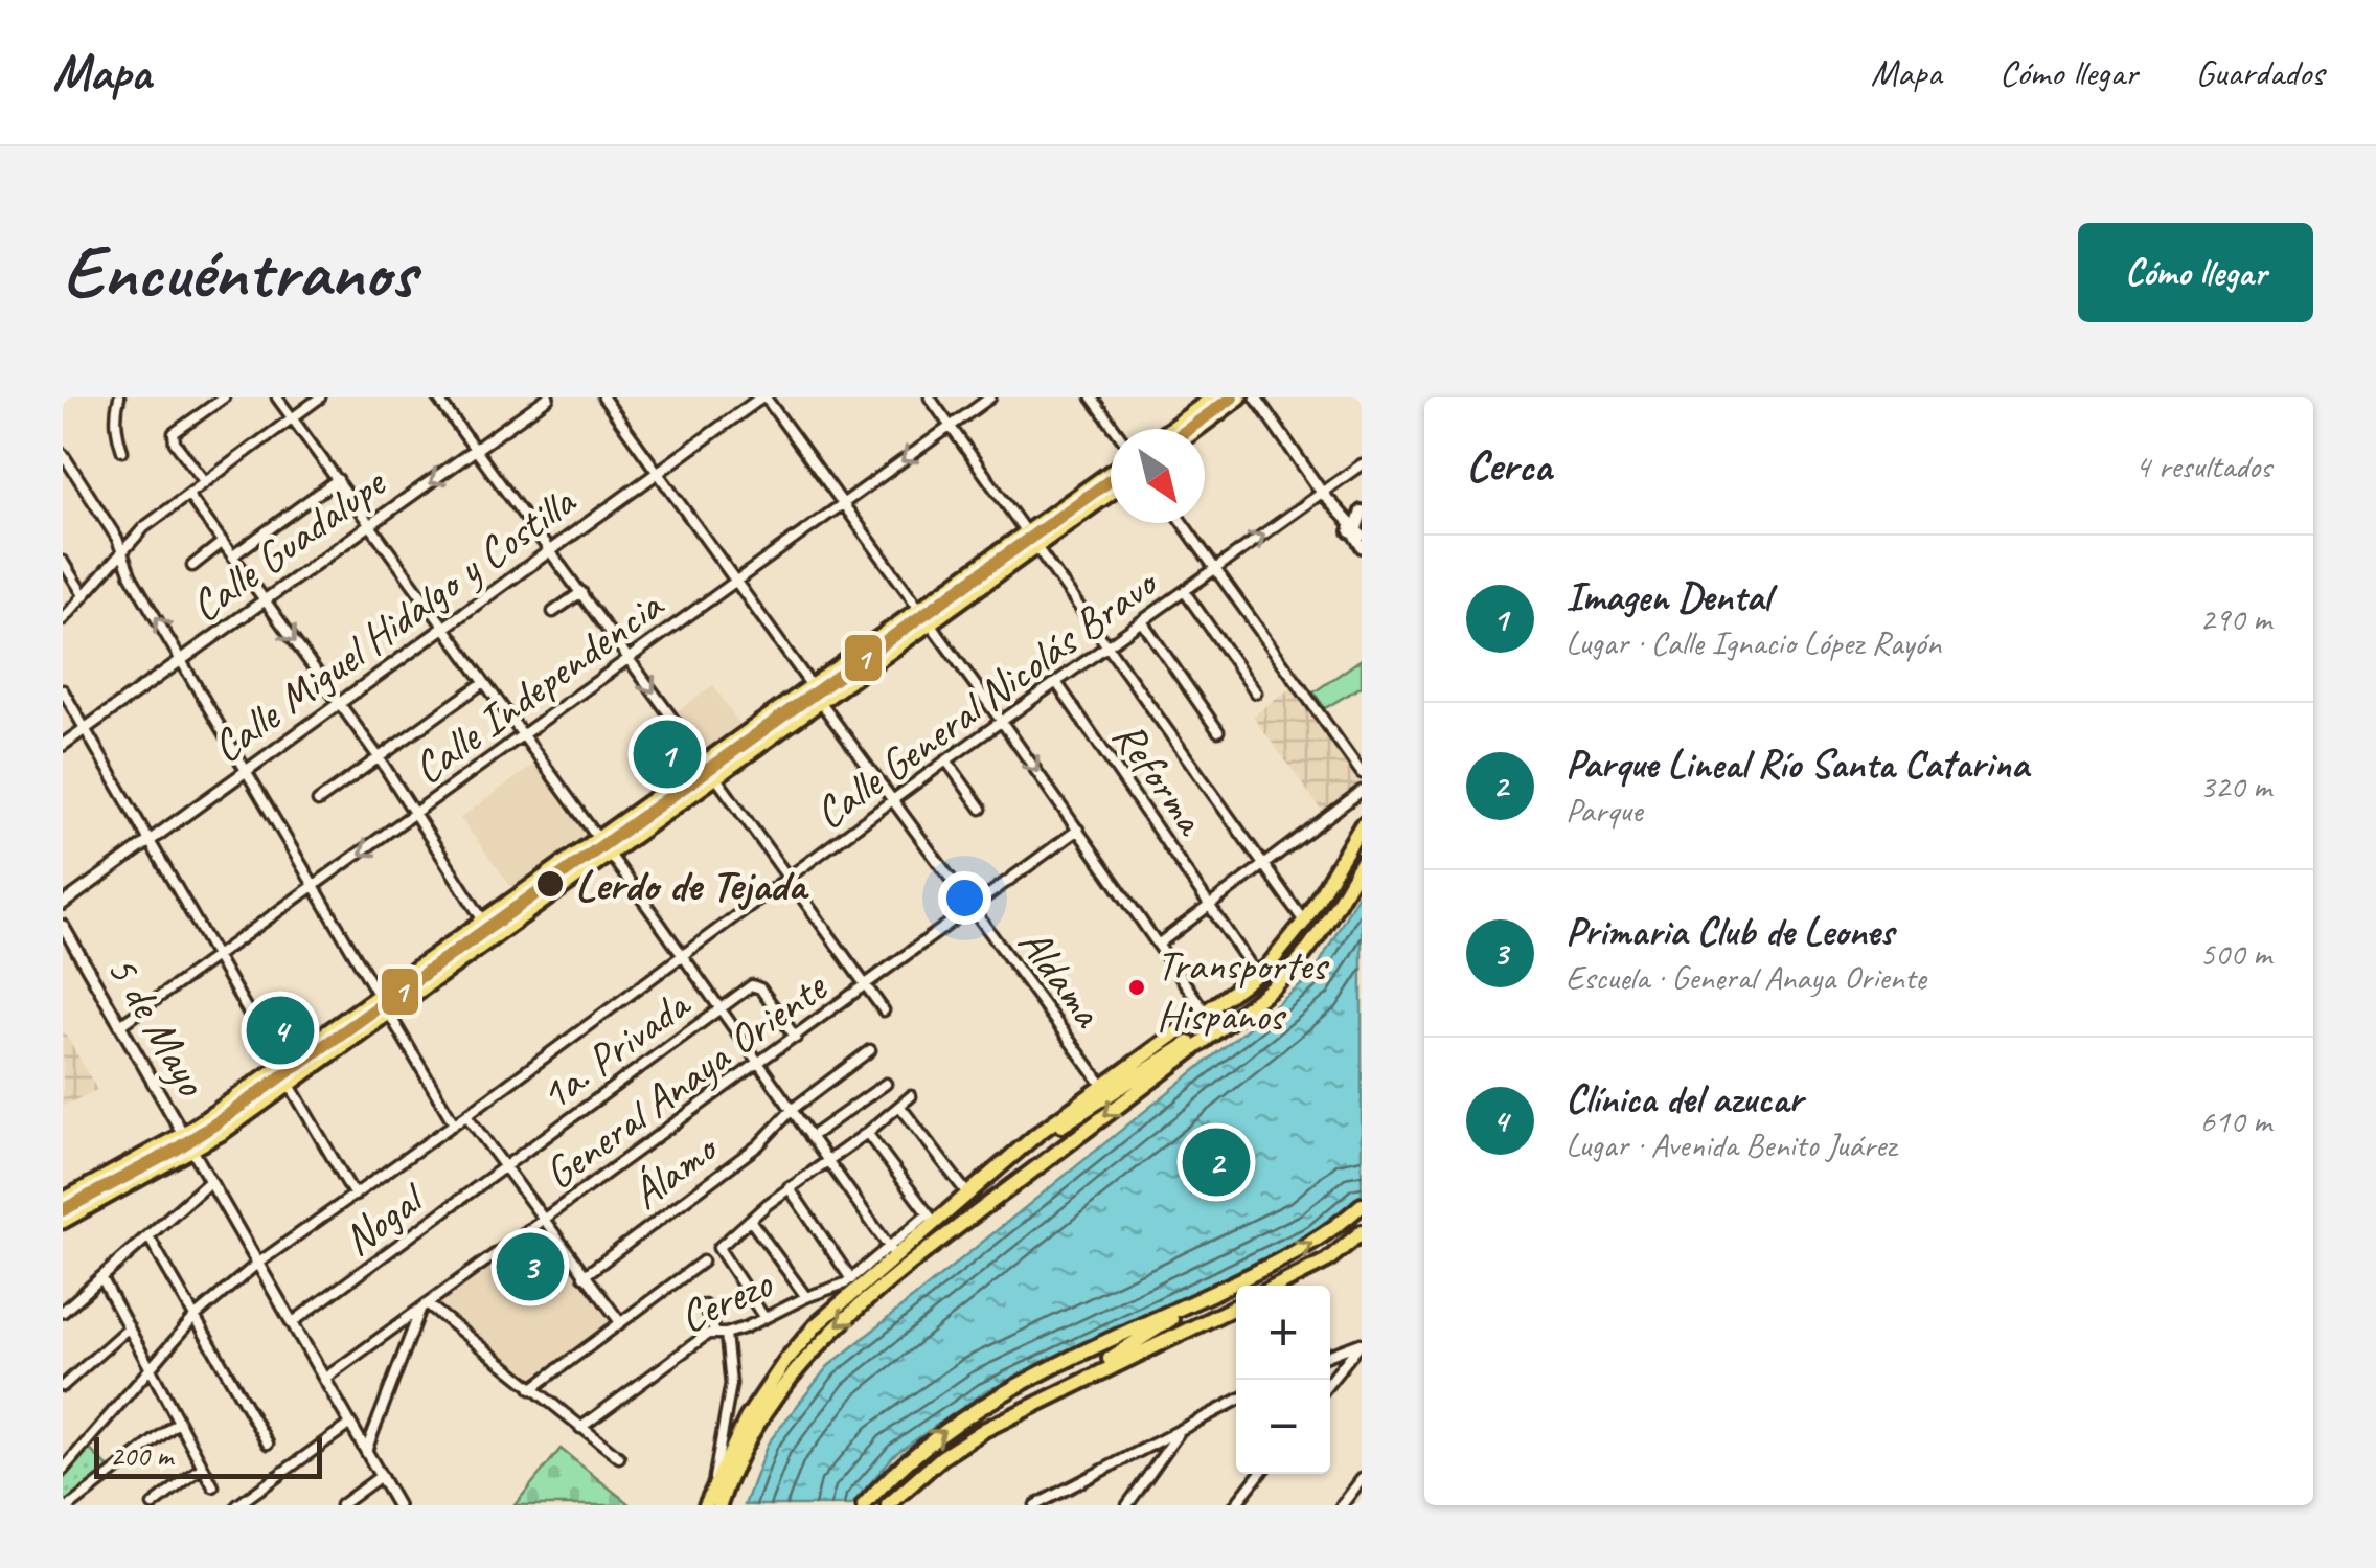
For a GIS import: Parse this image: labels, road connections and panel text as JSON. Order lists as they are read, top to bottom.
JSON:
{
  "streets": {
    "street": [
      "Calle Guadalupe",
      "Calle Miguel Hidalgo y Costilla",
      "Calle Independencia",
      "Calle General Nicolás Bravo",
      "Reforma",
      "Aldama",
      "5 de Mayo",
      "1a. Privada",
      "General Anaya Oriente",
      "Álamo",
      "Nogal",
      "Cerezo"
    ]
  },
  "crossings": [
    ["Calle Independencia", "5 de Mayo"],
    ["Calle General Nicolás Bravo", "Reforma"],
    ["Calle General Nicolás Bravo", "Aldama"],
    ["Calle General Nicolás Bravo", "5 de Mayo"],
    ["Aldama", "General Anaya Oriente"],
    ["5 de Mayo", "General Anaya Oriente"],
    ["5 de Mayo", "Nogal"],
    ["1a. Privada", "General Anaya Oriente"],
    ["1a. Privada", "Nogal"]
  ],
  "places": ["Lerdo de Tejada", "Transportes Hispanos"],
  "lines": ["transit line 1"],
  "scale_bar": "200 m",
  "north": "bottom right",
  "page": {
    "header": "Mapa",
    "nav": ["Mapa", "Cómo llegar", "Guardados"],
    "buttons": "Cómo llegar",
    "title": "Encuéntranos",
    "heading": ["Cerca", "4 resultados"],
    "list": [
      {
        "mark": "1",
        "name": "Imagen Dental",
        "note": "Lugar · Calle Ignacio López Rayón",
        "value": "290 m"
      },
      {
        "mark": "2",
        "name": "Parque Lineal Río Santa Catarina",
        "note": "Parque",
        "value": "320 m"
      },
      {
        "mark": "3",
        "name": "Primaria Club de Leones",
        "note": "Escuela · General Anaya Oriente",
        "value": "500 m"
      },
      {
        "mark": "4",
        "name": "Clínica del azucar",
        "note": "Lugar · Avenida Benito Juárez",
        "value": "610 m"
      }
    ],
    "pins": [
      "1",
      "4",
      "2",
      "3"
    ],
    "map_buttons": ["+", "−"],
    "scale": "200 m"
  }
}
